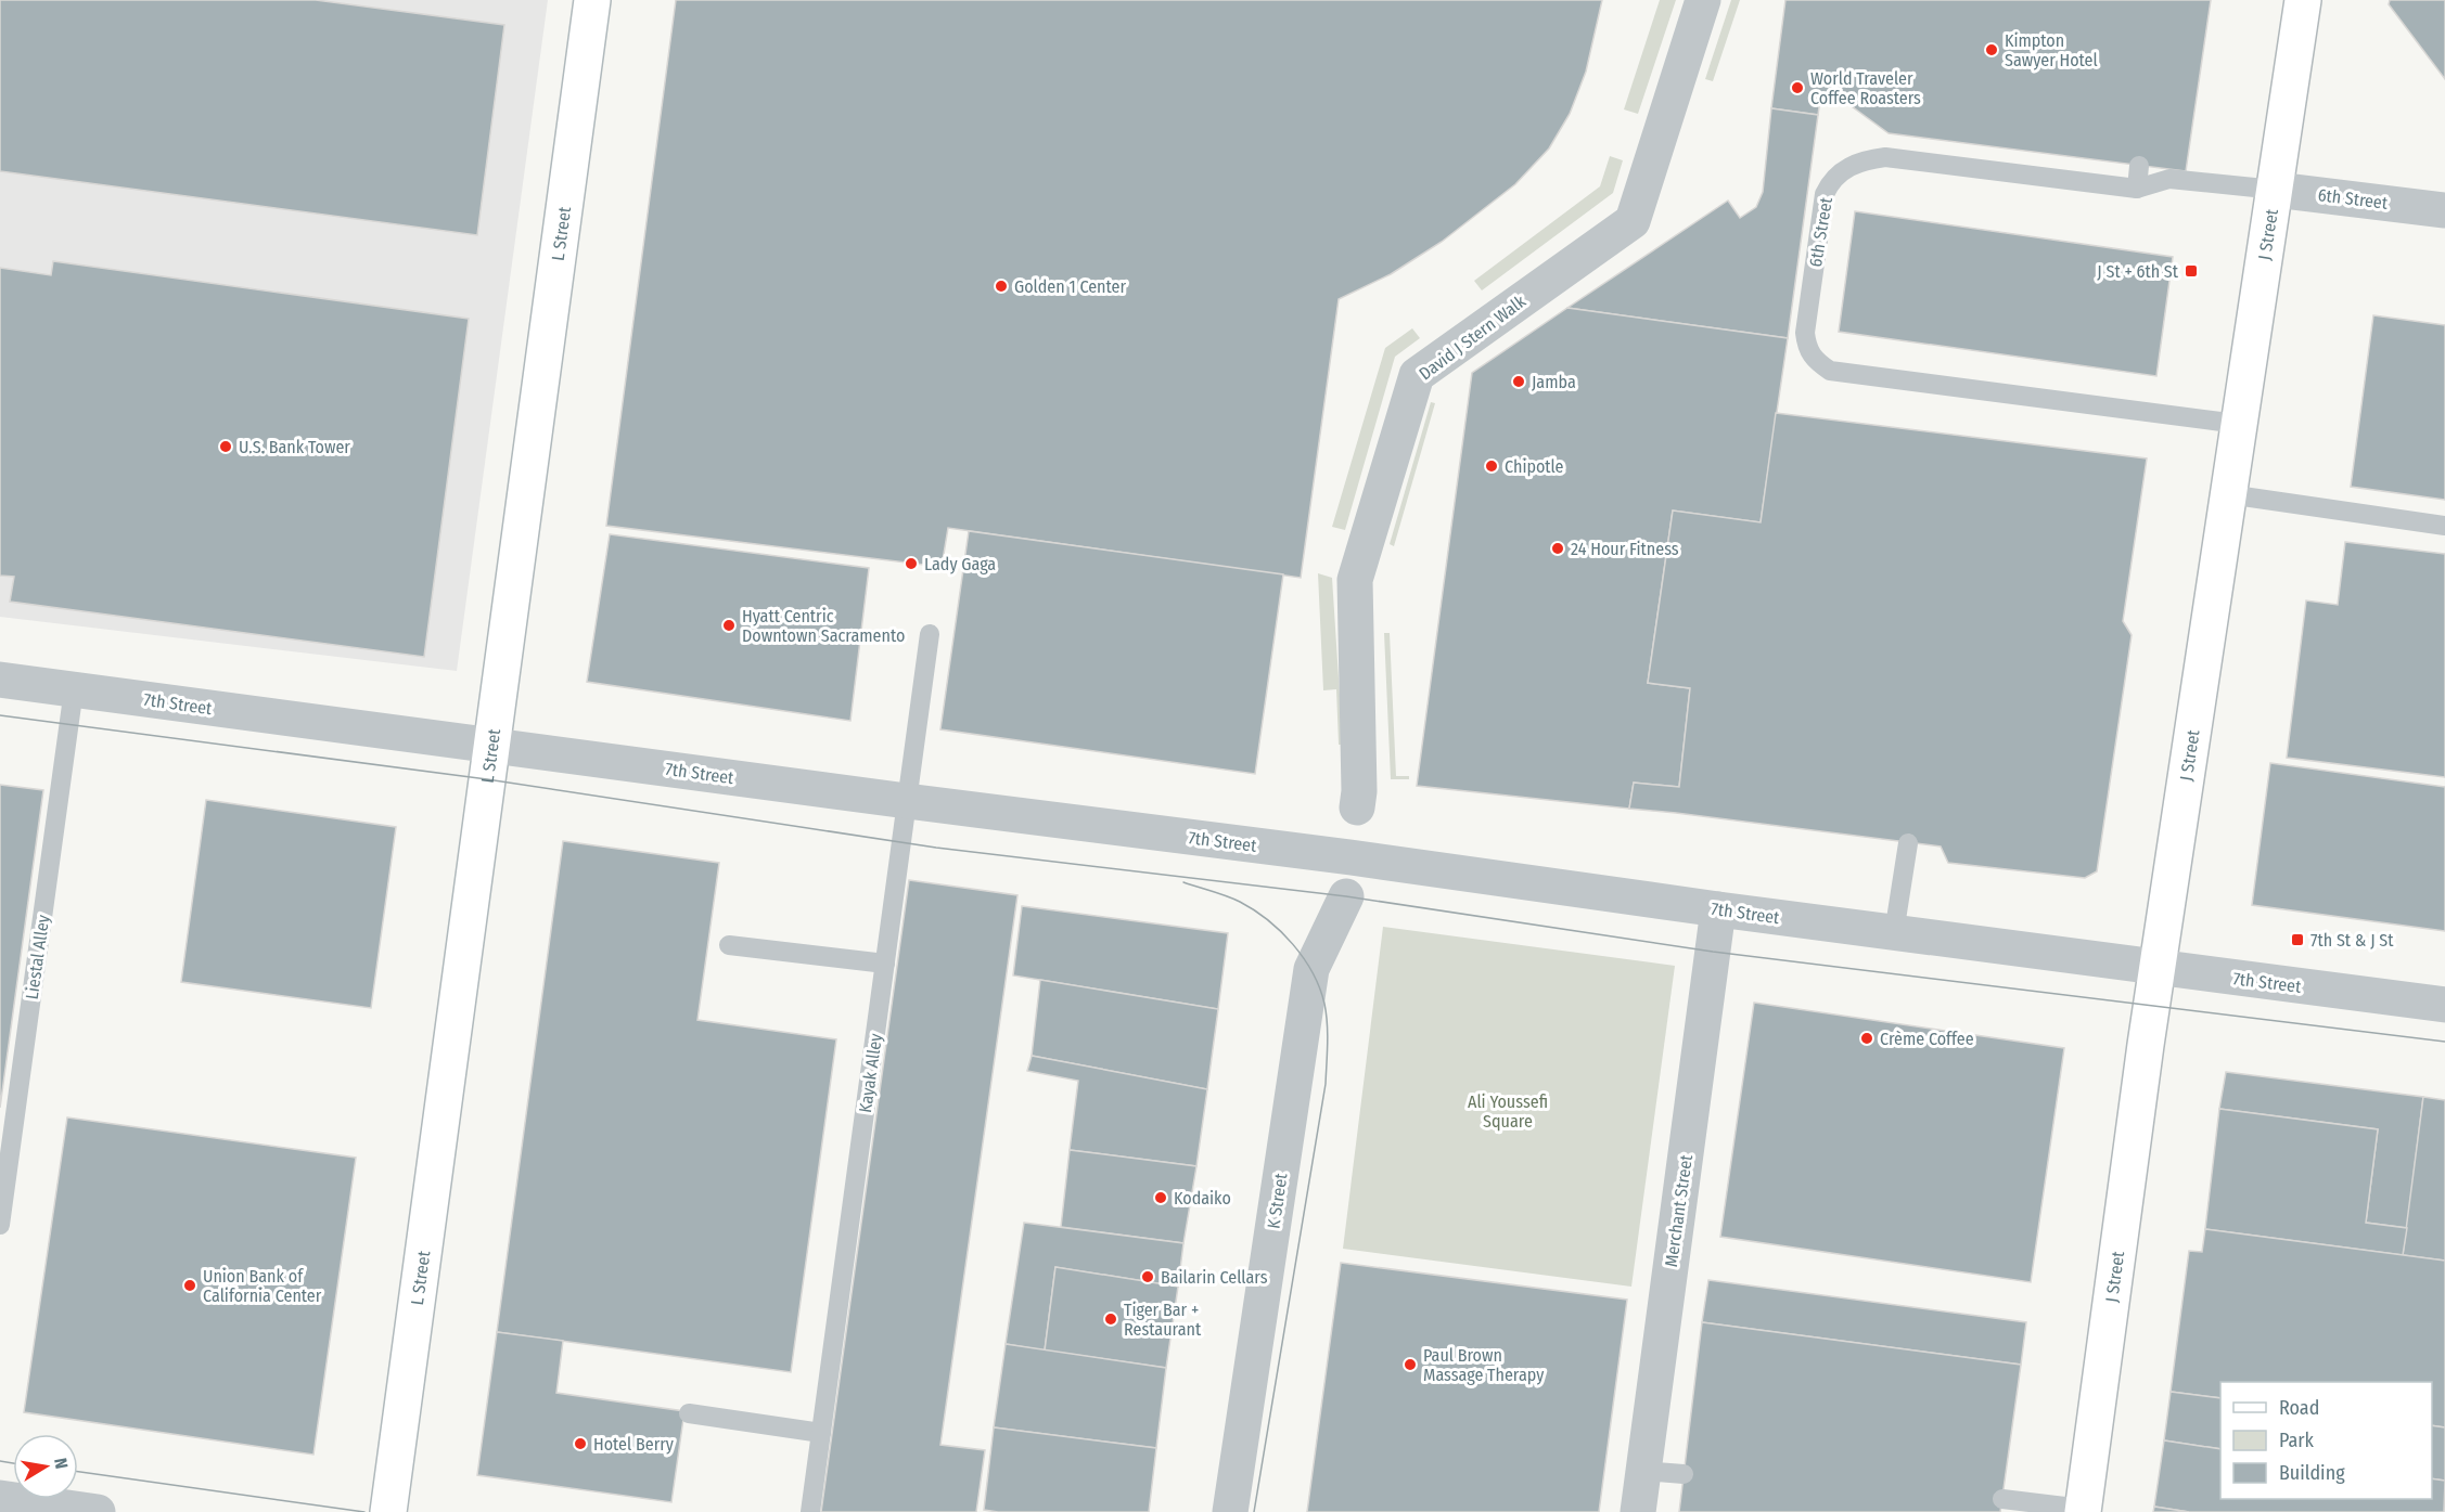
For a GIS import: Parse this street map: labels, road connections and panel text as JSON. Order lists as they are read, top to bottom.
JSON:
{
  "streets": {
    "main road": ["L Street", "J Street"],
    "street": [
      "6th Street",
      "David J Stern Walk",
      "7th Street",
      "K Street",
      "Merchant Street"
    ],
    "lane": ["Liestal Alley", "Kayak Alley"]
  },
  "crossings": [
    ["6th Street", "J Street"],
    ["L Street", "7th Street"],
    ["J Street", "7th Street"],
    ["7th Street", "Liestal Alley"],
    ["7th Street", "Kayak Alley"],
    ["7th Street", "Merchant Street"]
  ],
  "parks": ["Ali Youssefi Square"],
  "places": {
    "other": [
      "Kimpton Sawyer Hotel",
      "World Traveler Coffee Roasters",
      "Golden 1 Center",
      "Jamba",
      "U.S. Bank Tower",
      "Chipotle",
      "24 Hour Fitness",
      "Lady Gaga",
      "Hyatt Centric Downtown Sacramento",
      "Crème Coffee",
      "Kodaiko",
      "Bailarin Cellars",
      "Union Bank of California Center",
      "Tiger Bar + Restaurant",
      "Paul Brown Massage Therapy",
      "Hotel Berry"
    ],
    "transit": ["J St + 6th St", "7th St & J St"]
  },
  "legend": ["Road", "Park", "Building"],
  "north": "right"
}
